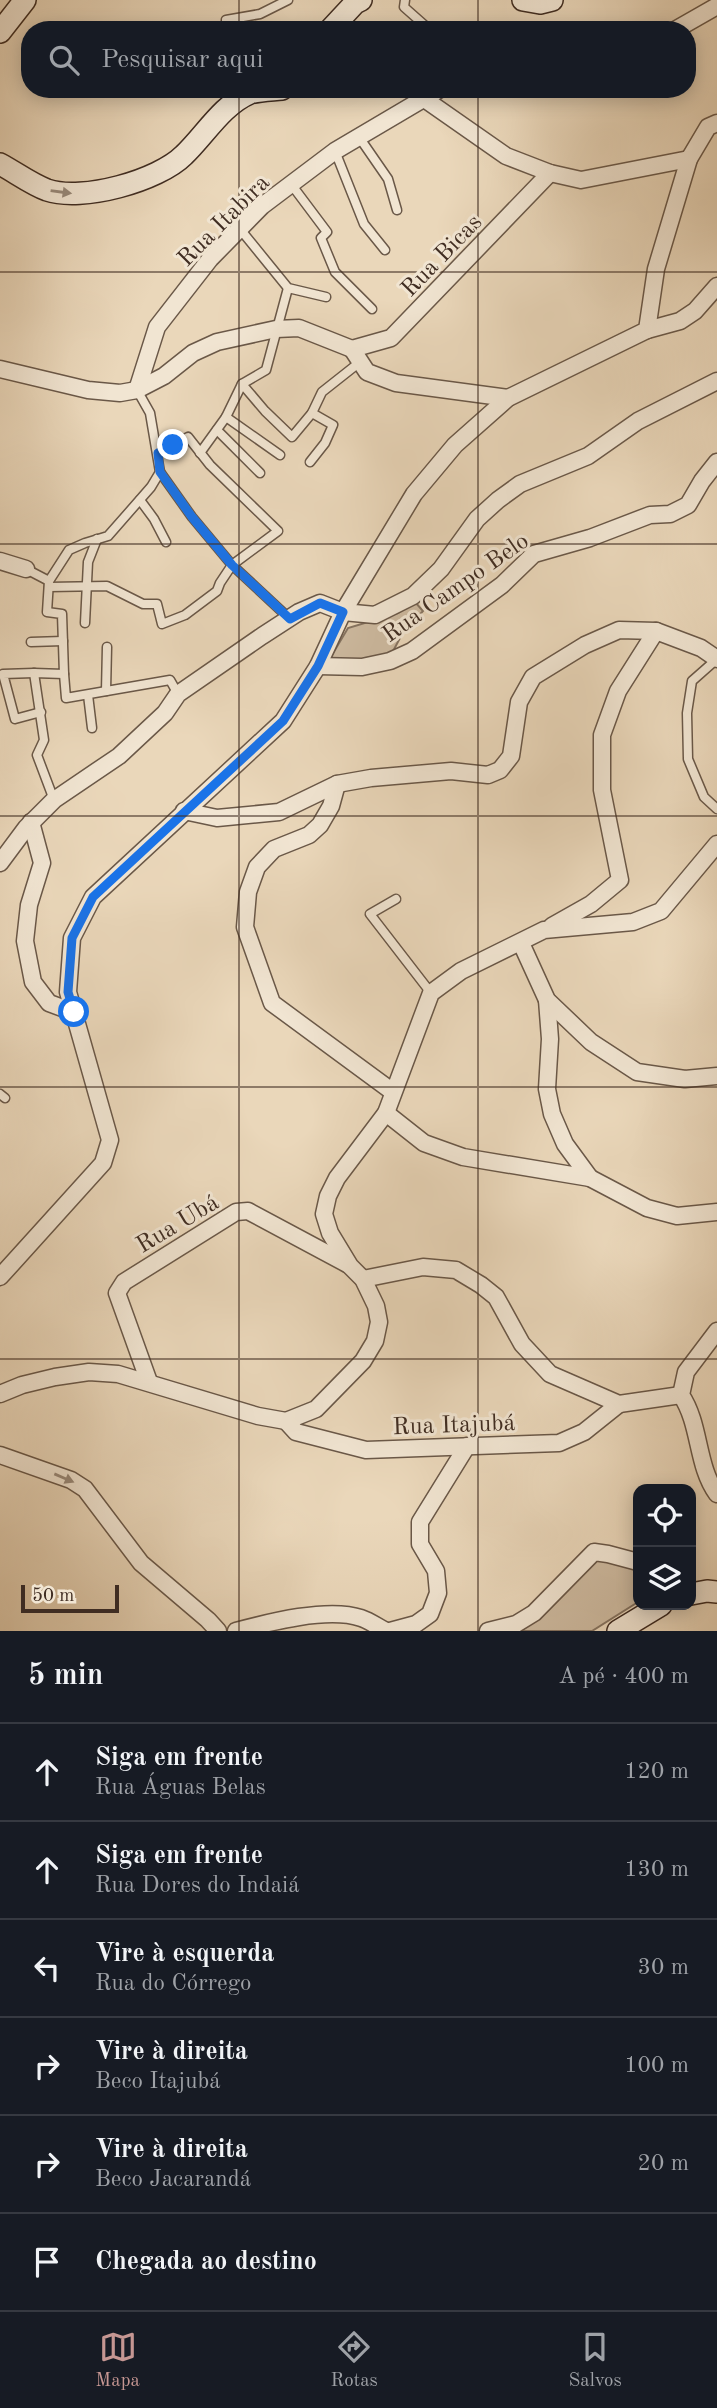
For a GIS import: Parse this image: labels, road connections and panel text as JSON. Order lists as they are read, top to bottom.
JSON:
{
  "streets": {
    "street": [
      "Rua Itabira",
      "Rua Bicas",
      "Rua Campo Belo",
      "Rua Ubá",
      "Rua Itajubá"
    ]
  },
  "crossings": [
    ["Rua Ubá", "Rua Itajubá"]
  ],
  "scale_bar": "50 m",
  "page": {
    "search": "Pesquisar aqui",
    "scale": "50 m",
    "heading": ["5 min", "A pé · 400 m"],
    "list": [
      ["Siga em frente", "Rua Águas Belas", "120 m"],
      ["Siga em frente", "Rua Dores do Indaiá", "130 m"],
      ["Vire à esquerda", "Rua do Córrego", "30 m"],
      ["Vire à direita", "Beco Itajubá", "100 m"],
      ["Vire à direita", "Beco Jacarandá", "20 m"],
      "Chegada ao destino"
    ],
    "nav": ["Mapa", "Rotas", "Salvos"]
  }
}
